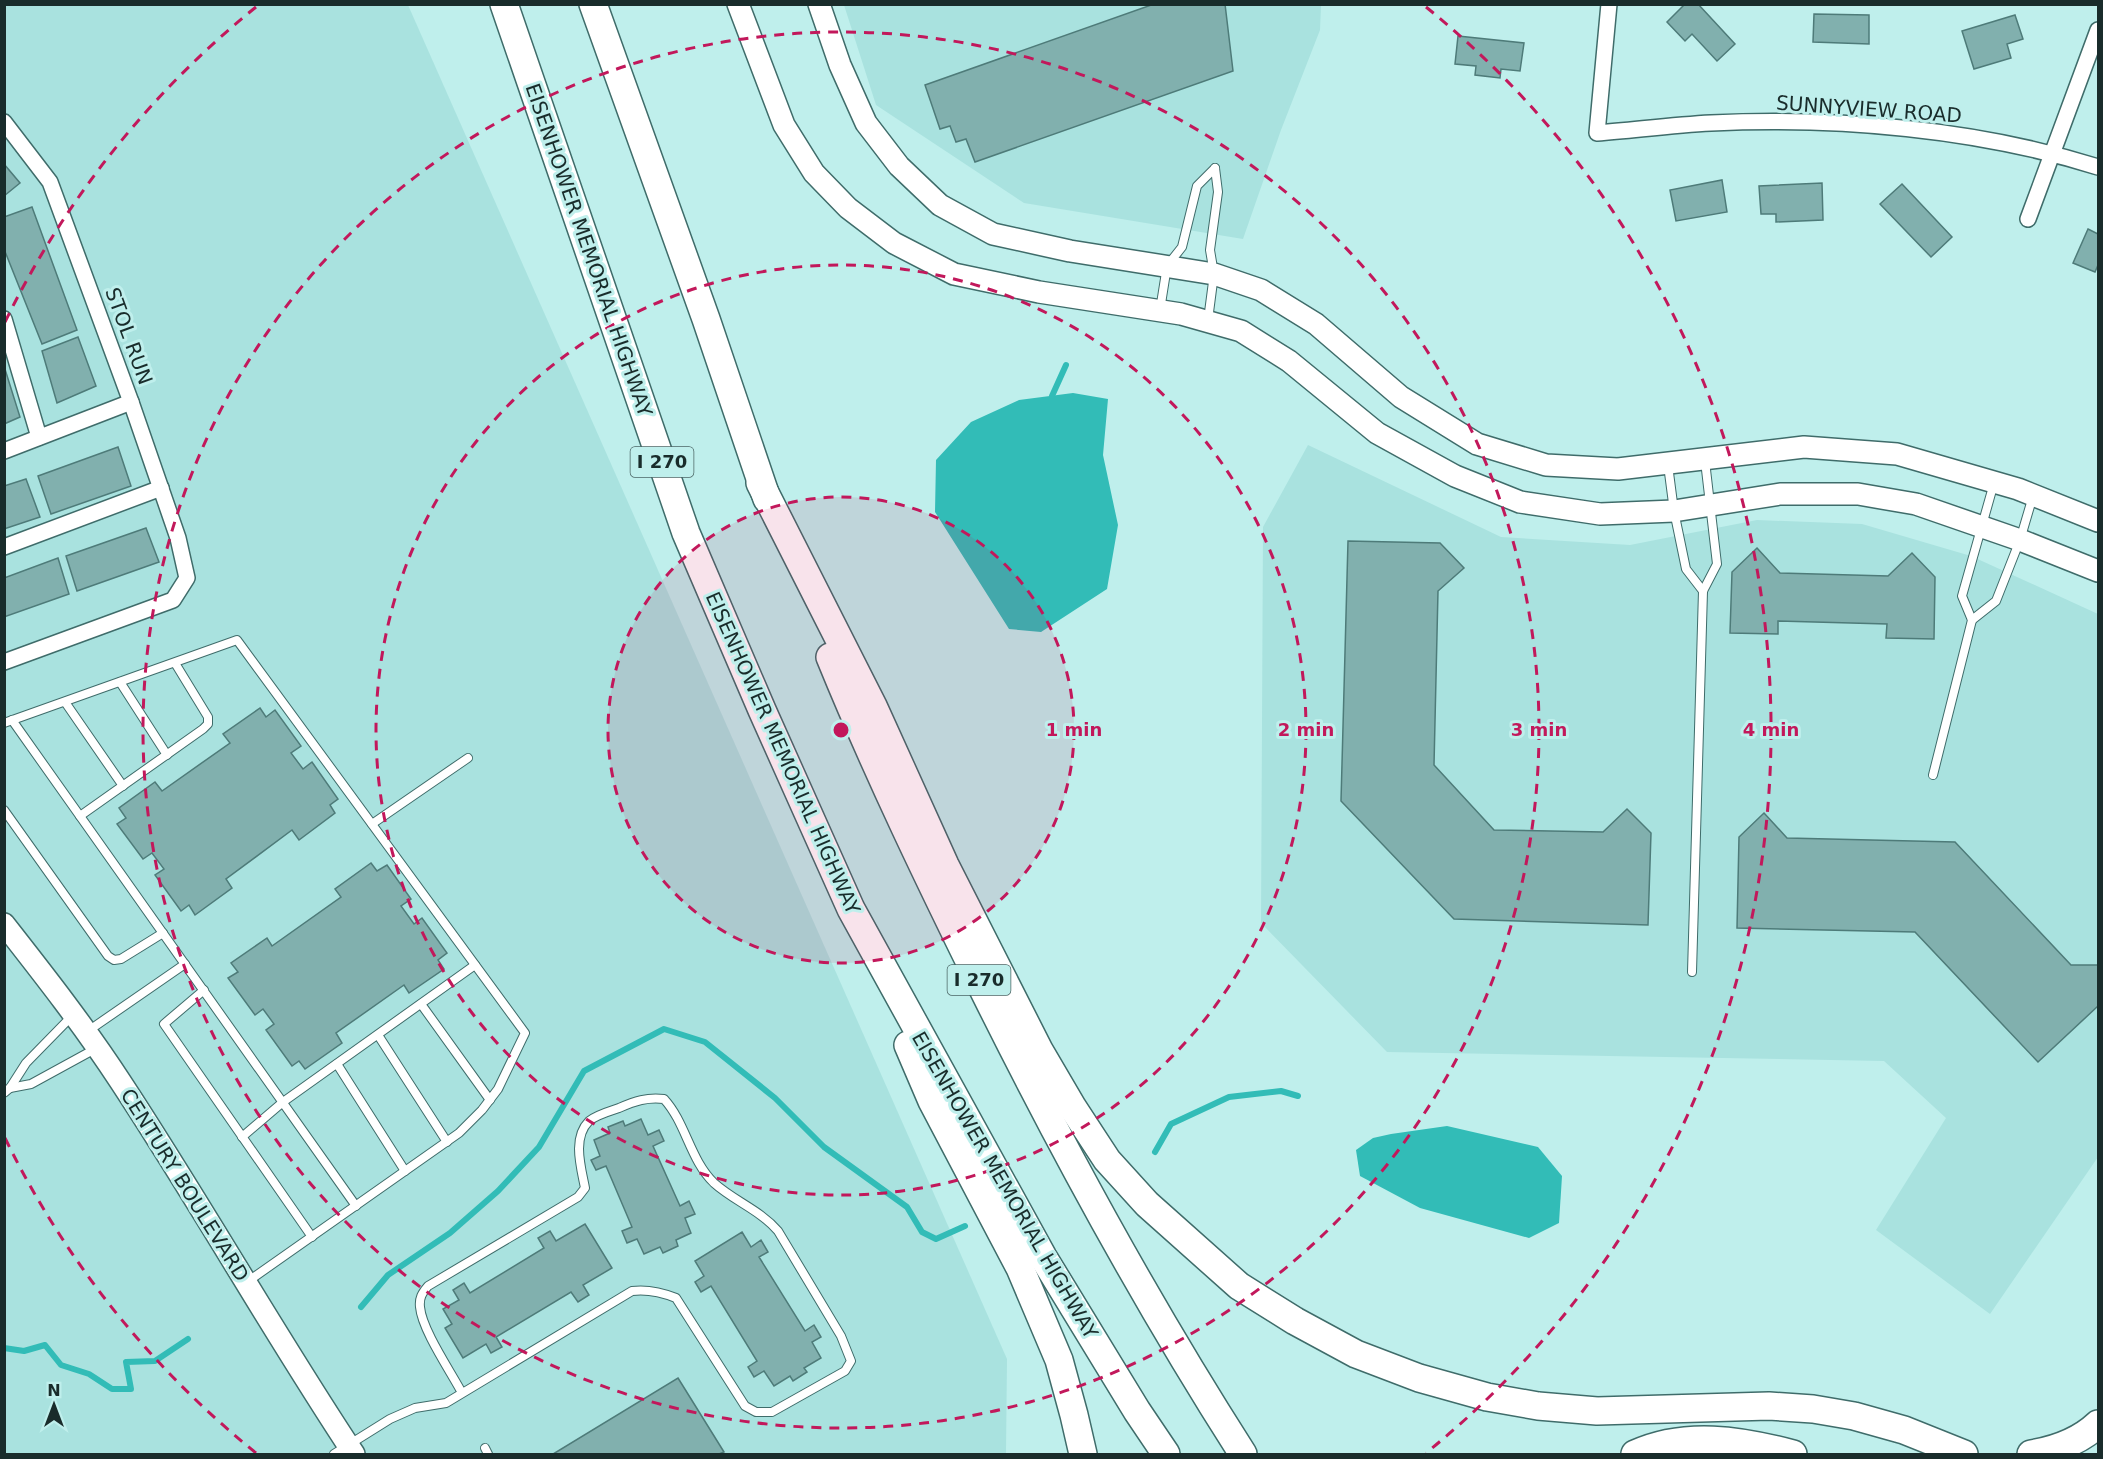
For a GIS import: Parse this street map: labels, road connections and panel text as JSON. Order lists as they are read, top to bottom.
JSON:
{
  "streets": {
    "highway": ["EISENHOWER MEMORIAL HIGHWAY", "I 270"],
    "street": ["SUNNYVIEW ROAD", "STOL RUN", "CENTURY BOULEVARD"]
  },
  "north": "top",
  "rings": [
    "1 min",
    "2 min",
    "3 min",
    "4 min"
  ]
}
